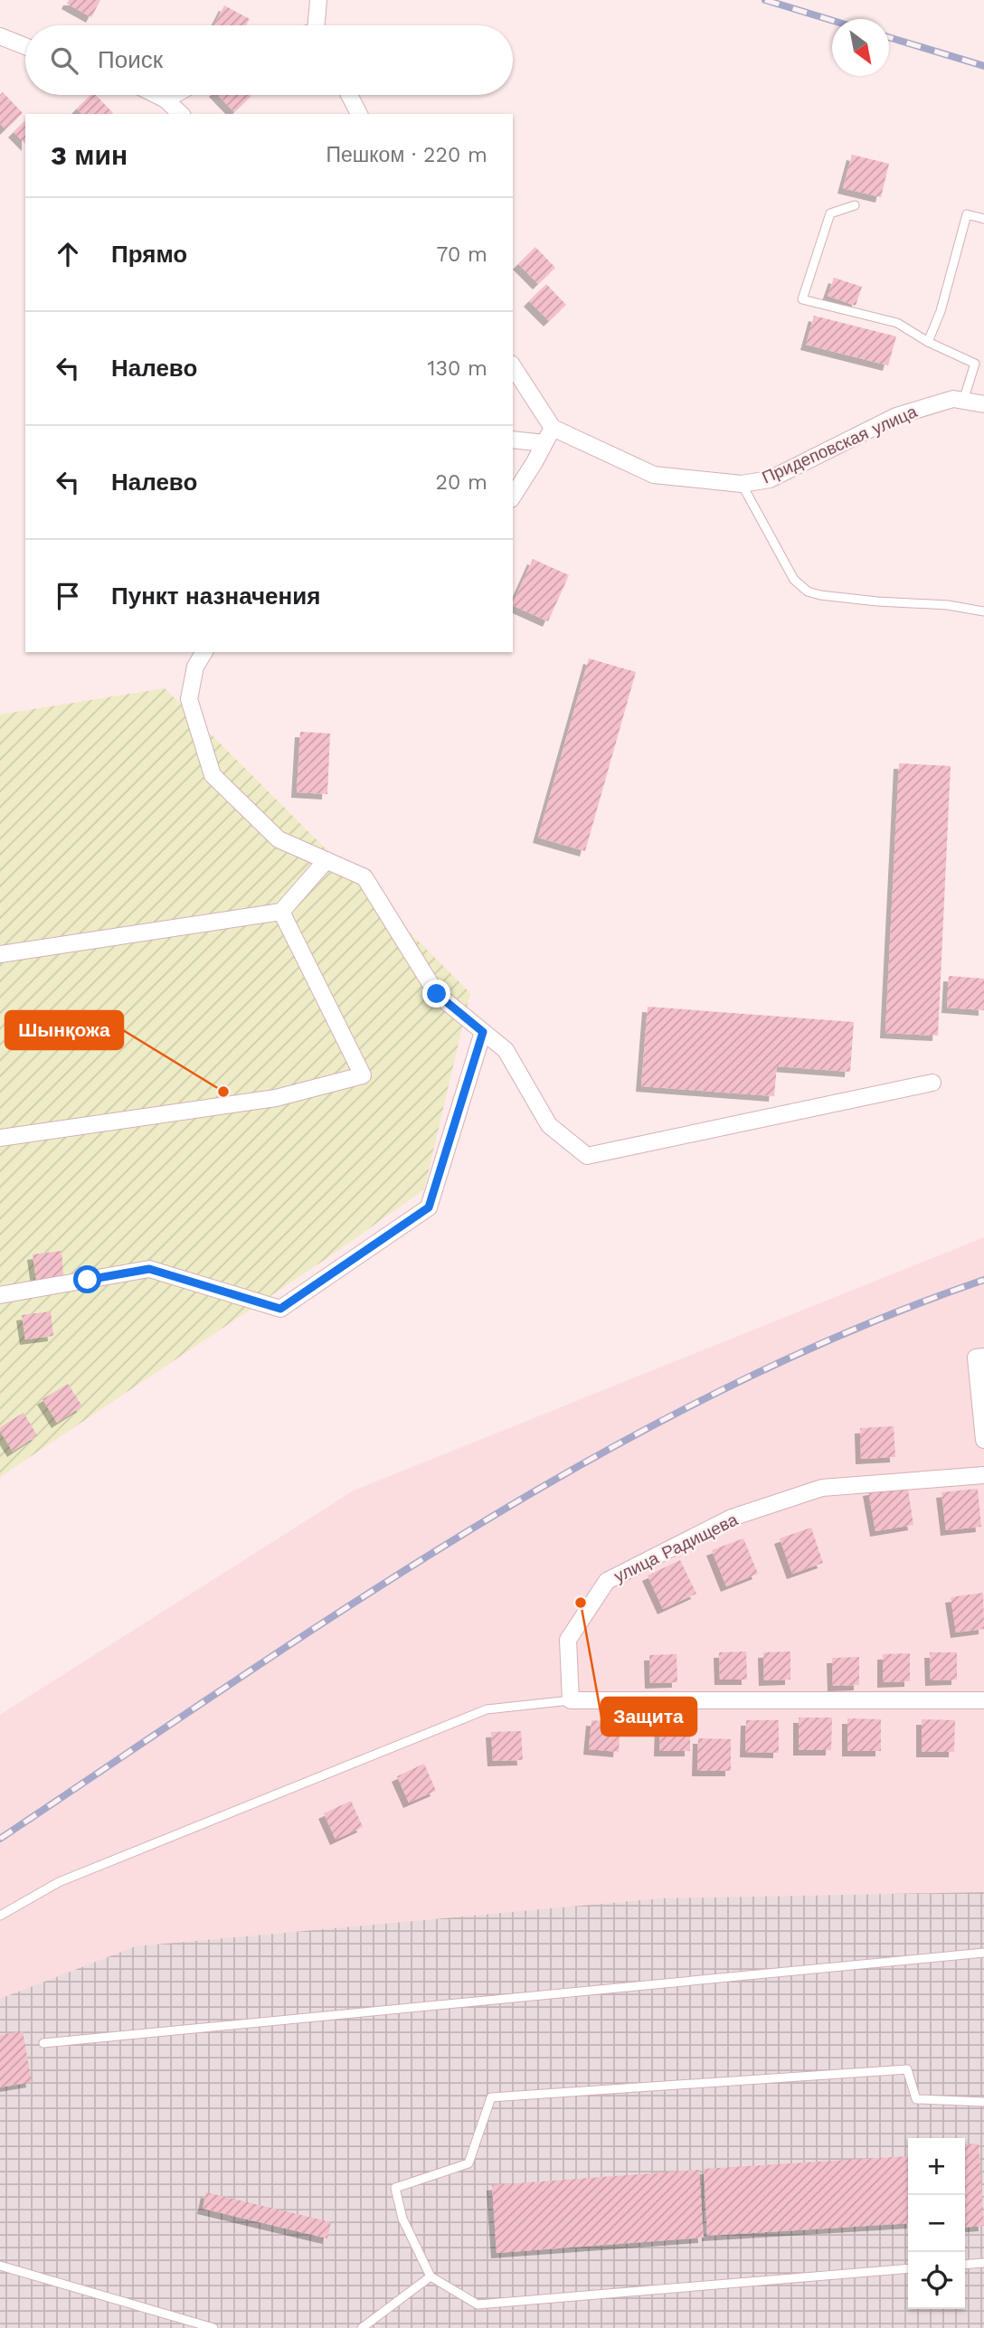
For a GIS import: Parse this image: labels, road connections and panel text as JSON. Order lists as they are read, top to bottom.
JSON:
{
  "streets": {
    "street": ["Придеповская улица", "улица Радищева"]
  },
  "places": ["Шынқожа", "Защита"],
  "north": "bottom right",
  "page": {
    "search": "Поиск",
    "heading": ["3 мин", "Пешком · 220 m"],
    "list": [
      ["Прямо", "70 m"],
      ["Налево", "130 m"],
      ["Налево", "20 m"],
      "Пункт назначения"
    ],
    "map_buttons": ["+", "−"]
  }
}
